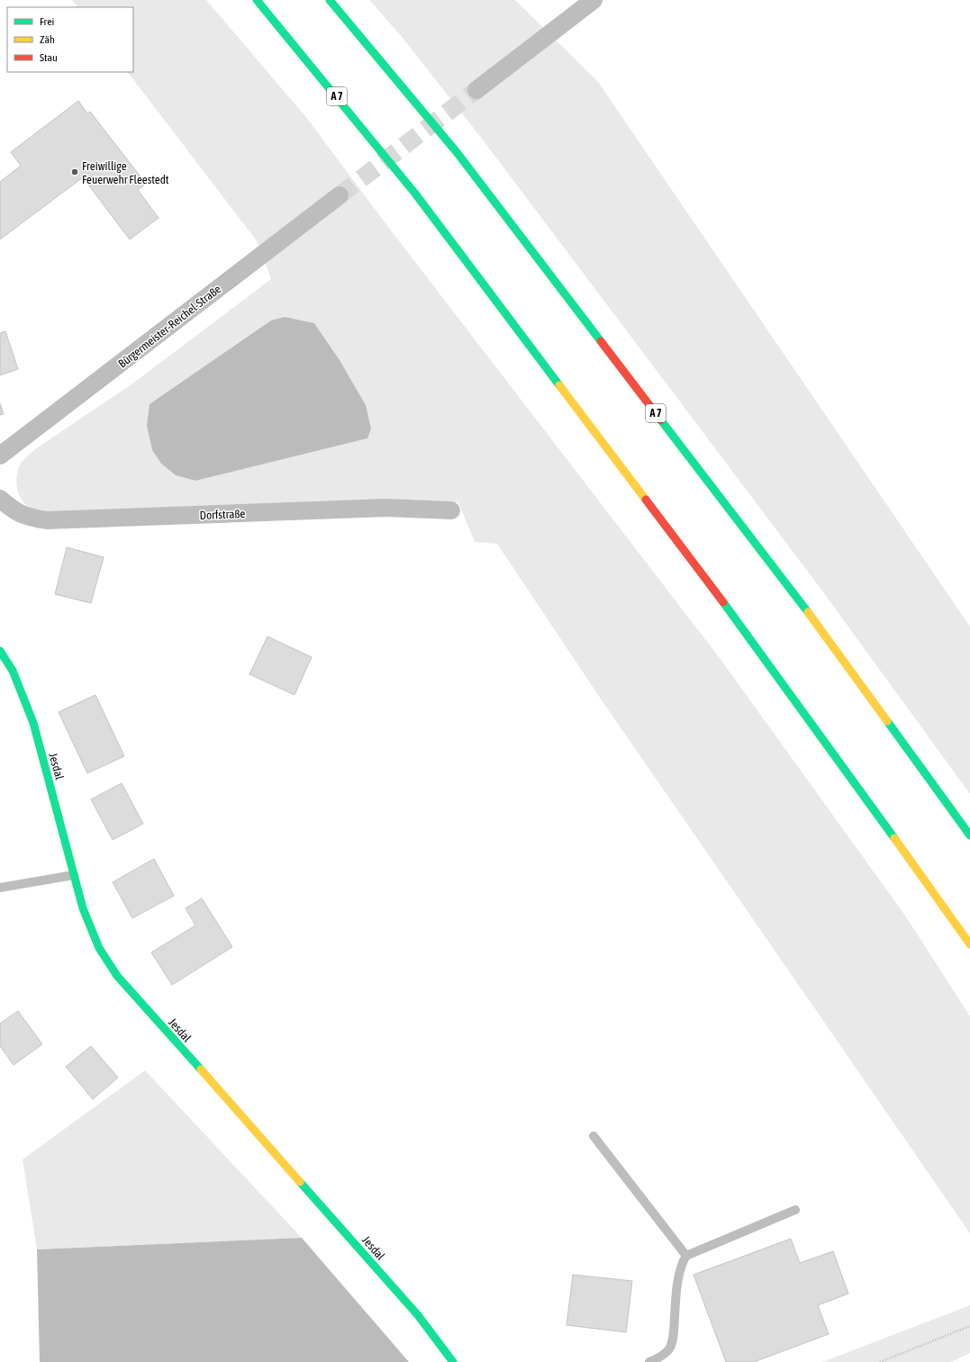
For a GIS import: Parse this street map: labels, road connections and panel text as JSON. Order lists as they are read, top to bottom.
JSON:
{
  "streets": {
    "main road": ["A 7", "Jesdal"],
    "street": ["Bürgermeister-Reichel-Straße", "Dorfstraße"]
  },
  "places": ["Freiwillige Feuerwehr Fleestedt"],
  "legend": ["Frei", "Zäh", "Stau"]
}
